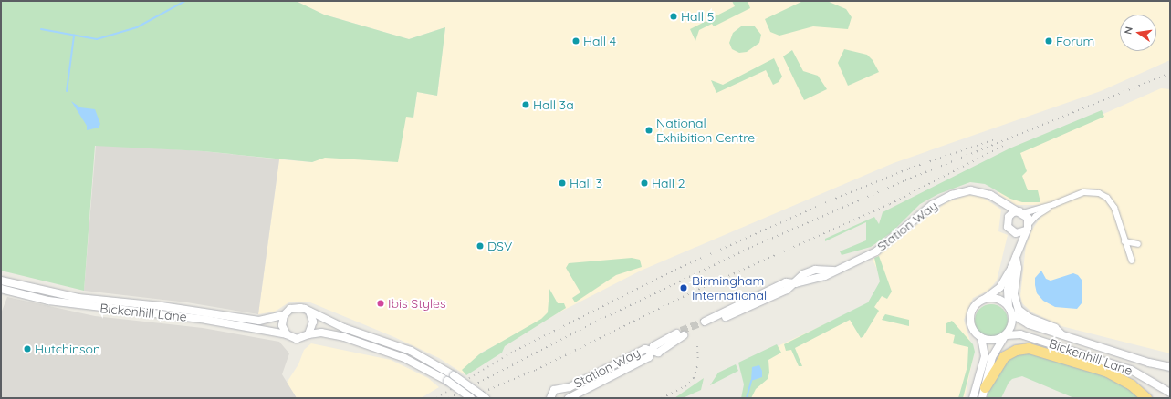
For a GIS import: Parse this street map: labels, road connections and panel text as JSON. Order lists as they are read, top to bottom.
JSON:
{
  "streets": {
    "main road": ["Station Way", "Bickenhill Lane"]
  },
  "places": [
    "Hall 5",
    "Hall 4",
    "Forum",
    "Hall 3a",
    "National Exhibition Centre",
    "Hall 3",
    "Hall 2",
    "DSV",
    "Birmingham International",
    "Ibis Styles",
    "Hutchinson"
  ],
  "north": "left"
}
